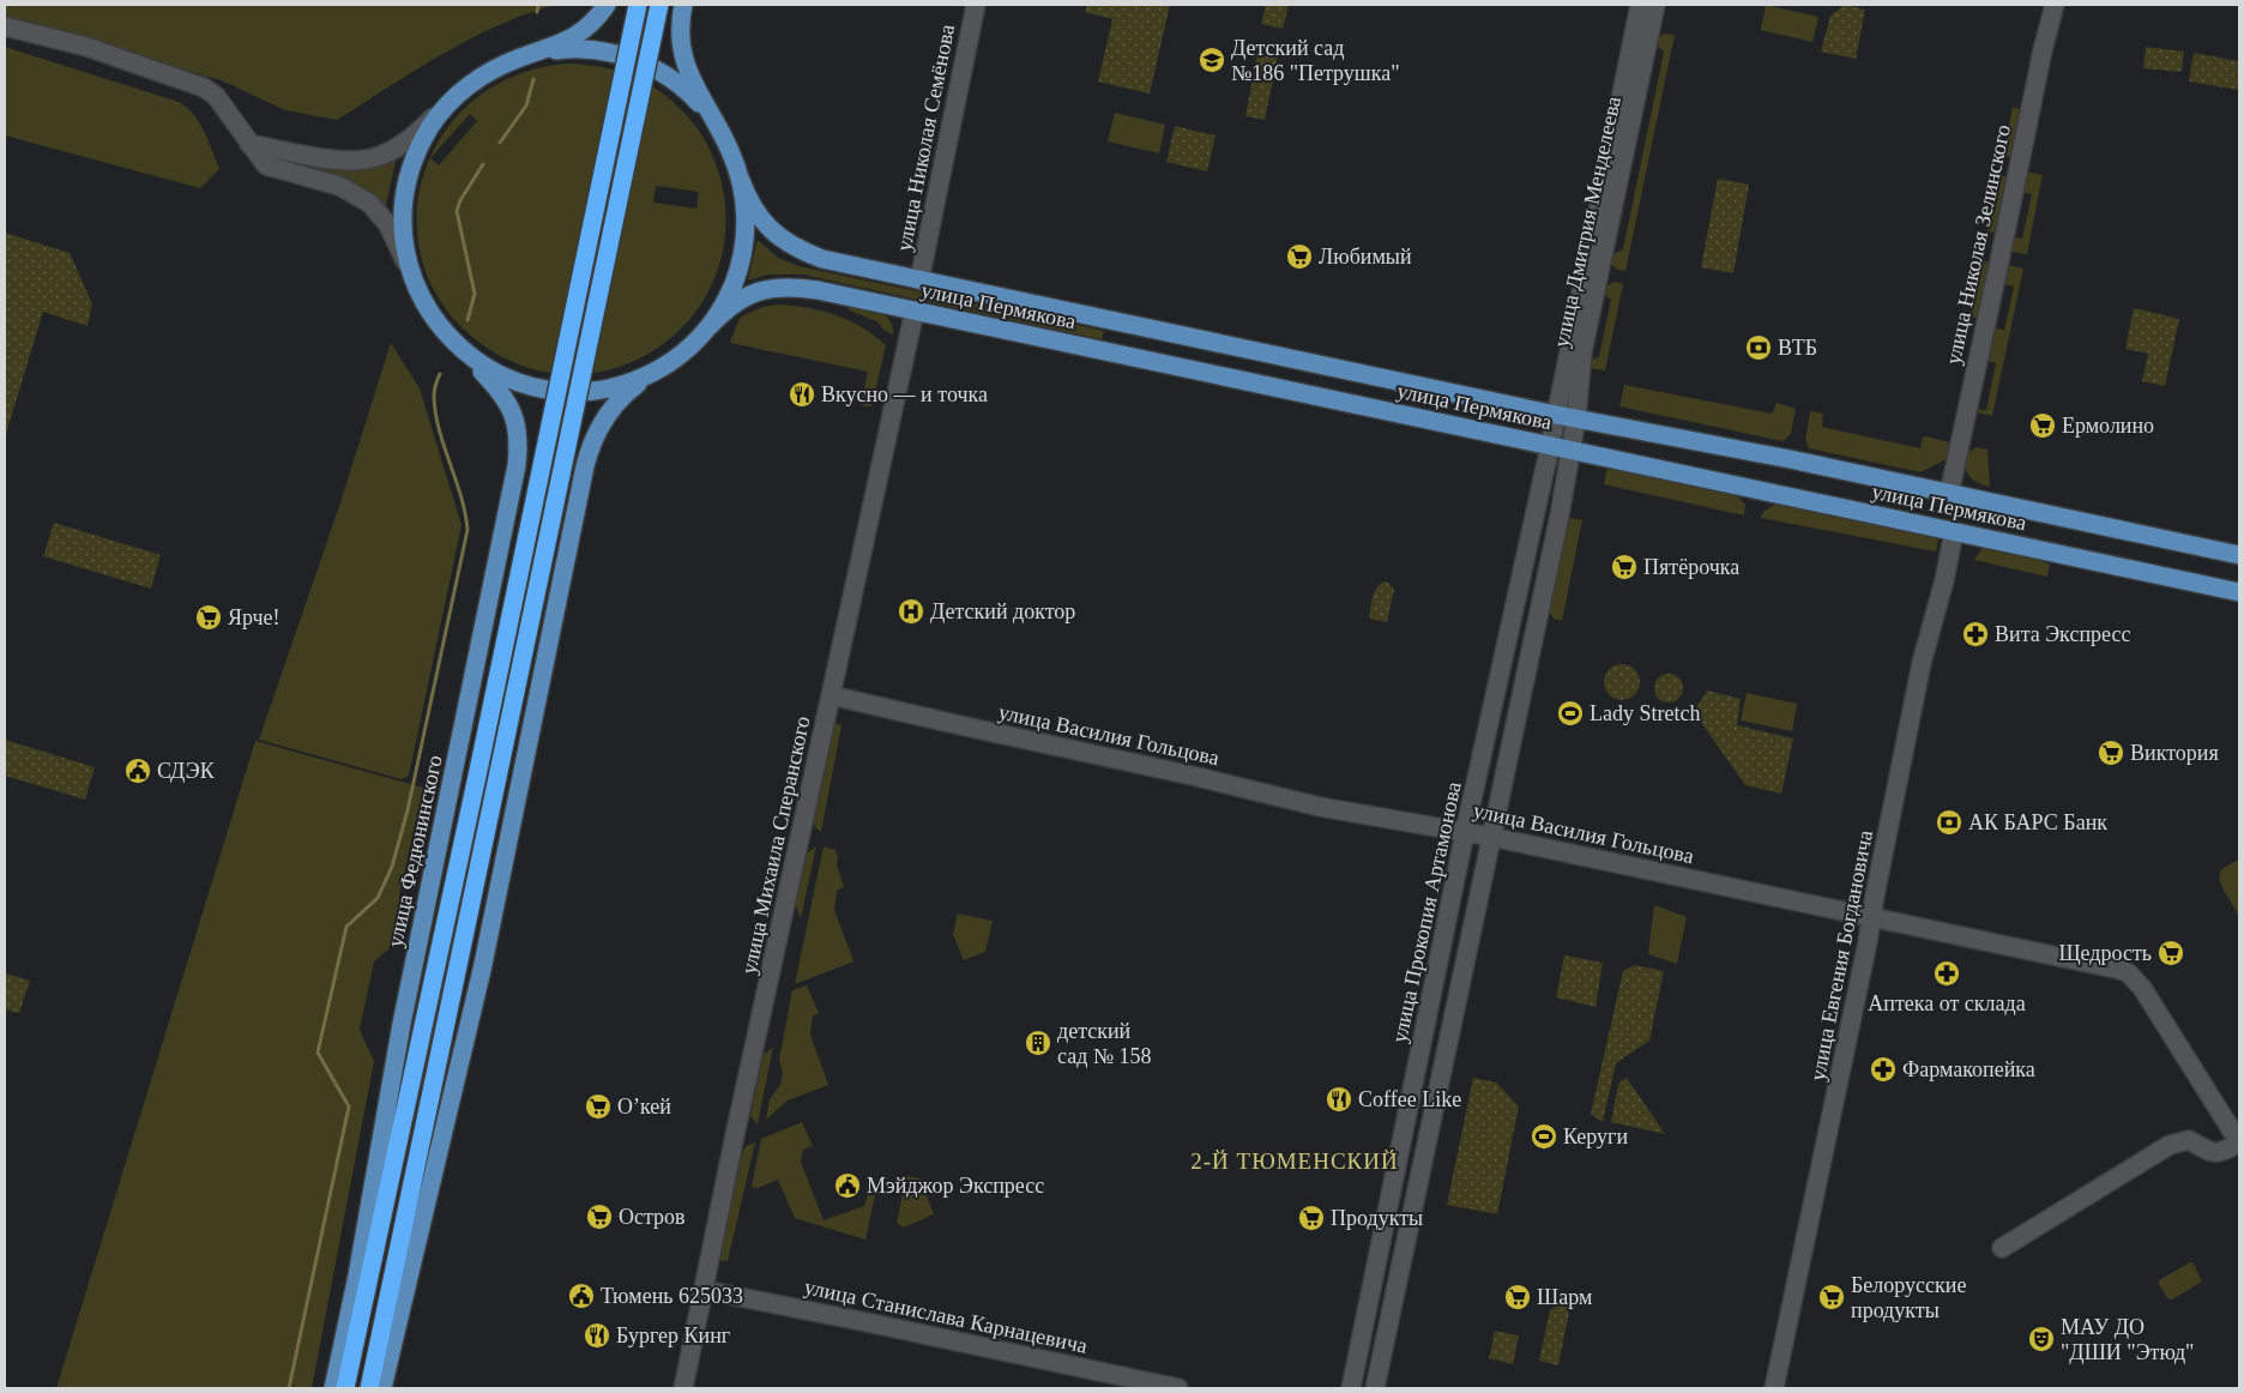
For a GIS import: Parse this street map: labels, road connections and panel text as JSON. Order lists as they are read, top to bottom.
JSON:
{
  "streets": {
    "main road": ["улица Пермякова", "улица Федюнинского"],
    "street": [
      "улица Николая Семёнова",
      "улица Дмитрия Менделеева",
      "улица Николая Зелинского",
      "улица Василия Гольцова",
      "улица Михаила Сперанского",
      "улица Прокопия Артамонова",
      "улица Евгения Богдановича",
      "улица Станислава Карнацевича"
    ]
  },
  "crossings": [
    ["улица Николая Семёнова", "улица Пермякова"],
    ["улица Дмитрия Менделеева", "улица Пермякова"],
    ["улица Дмитрия Менделеева", "улица Прокопия Артамонова"],
    ["улица Николая Зелинского", "улица Пермякова"],
    ["улица Пермякова", "улица Михаила Сперанского"],
    ["улица Пермякова", "улица Прокопия Артамонова"],
    ["улица Пермякова", "улица Евгения Богдановича"],
    ["улица Василия Гольцова", "улица Михаила Сперанского"],
    ["улица Василия Гольцова", "улица Прокопия Артамонова"],
    ["улица Василия Гольцова", "улица Евгения Богдановича"],
    ["улица Михаила Сперанского", "улица Станислава Карнацевича"]
  ],
  "districts": ["2-Й ТЮМЕНСКИЙ"],
  "places": {
    "school or university": ["Детский сад №186 \"Петрушка\""],
    "supermarket": [
      "Любимый",
      "Ермолино",
      "Пятёрочка",
      "Ярче!",
      "Виктория",
      "Щедрость",
      "О’кей",
      "Остров",
      "Продукты",
      "Шарм",
      "Белорусские продукты"
    ],
    "bank": ["ВТБ", "АК БАРС Банк"],
    "restaurant": ["Вкусно — и точка", "Coffee Like", "Бургер Кинг"],
    "hospital": ["Детский доктор"],
    "pharmacy": ["Вита Экспресс", "Аптека от склада", "Фармакопейка"],
    "sports": ["Lady Stretch", "Керуги"],
    "public building": ["СДЭК", "Мэйджор Экспресс", "Тюмень 625033"],
    "building": ["детский сад № 158"],
    "theatre": ["МАУ ДО \"ДШИ \"Этюд\""]
  }
}
